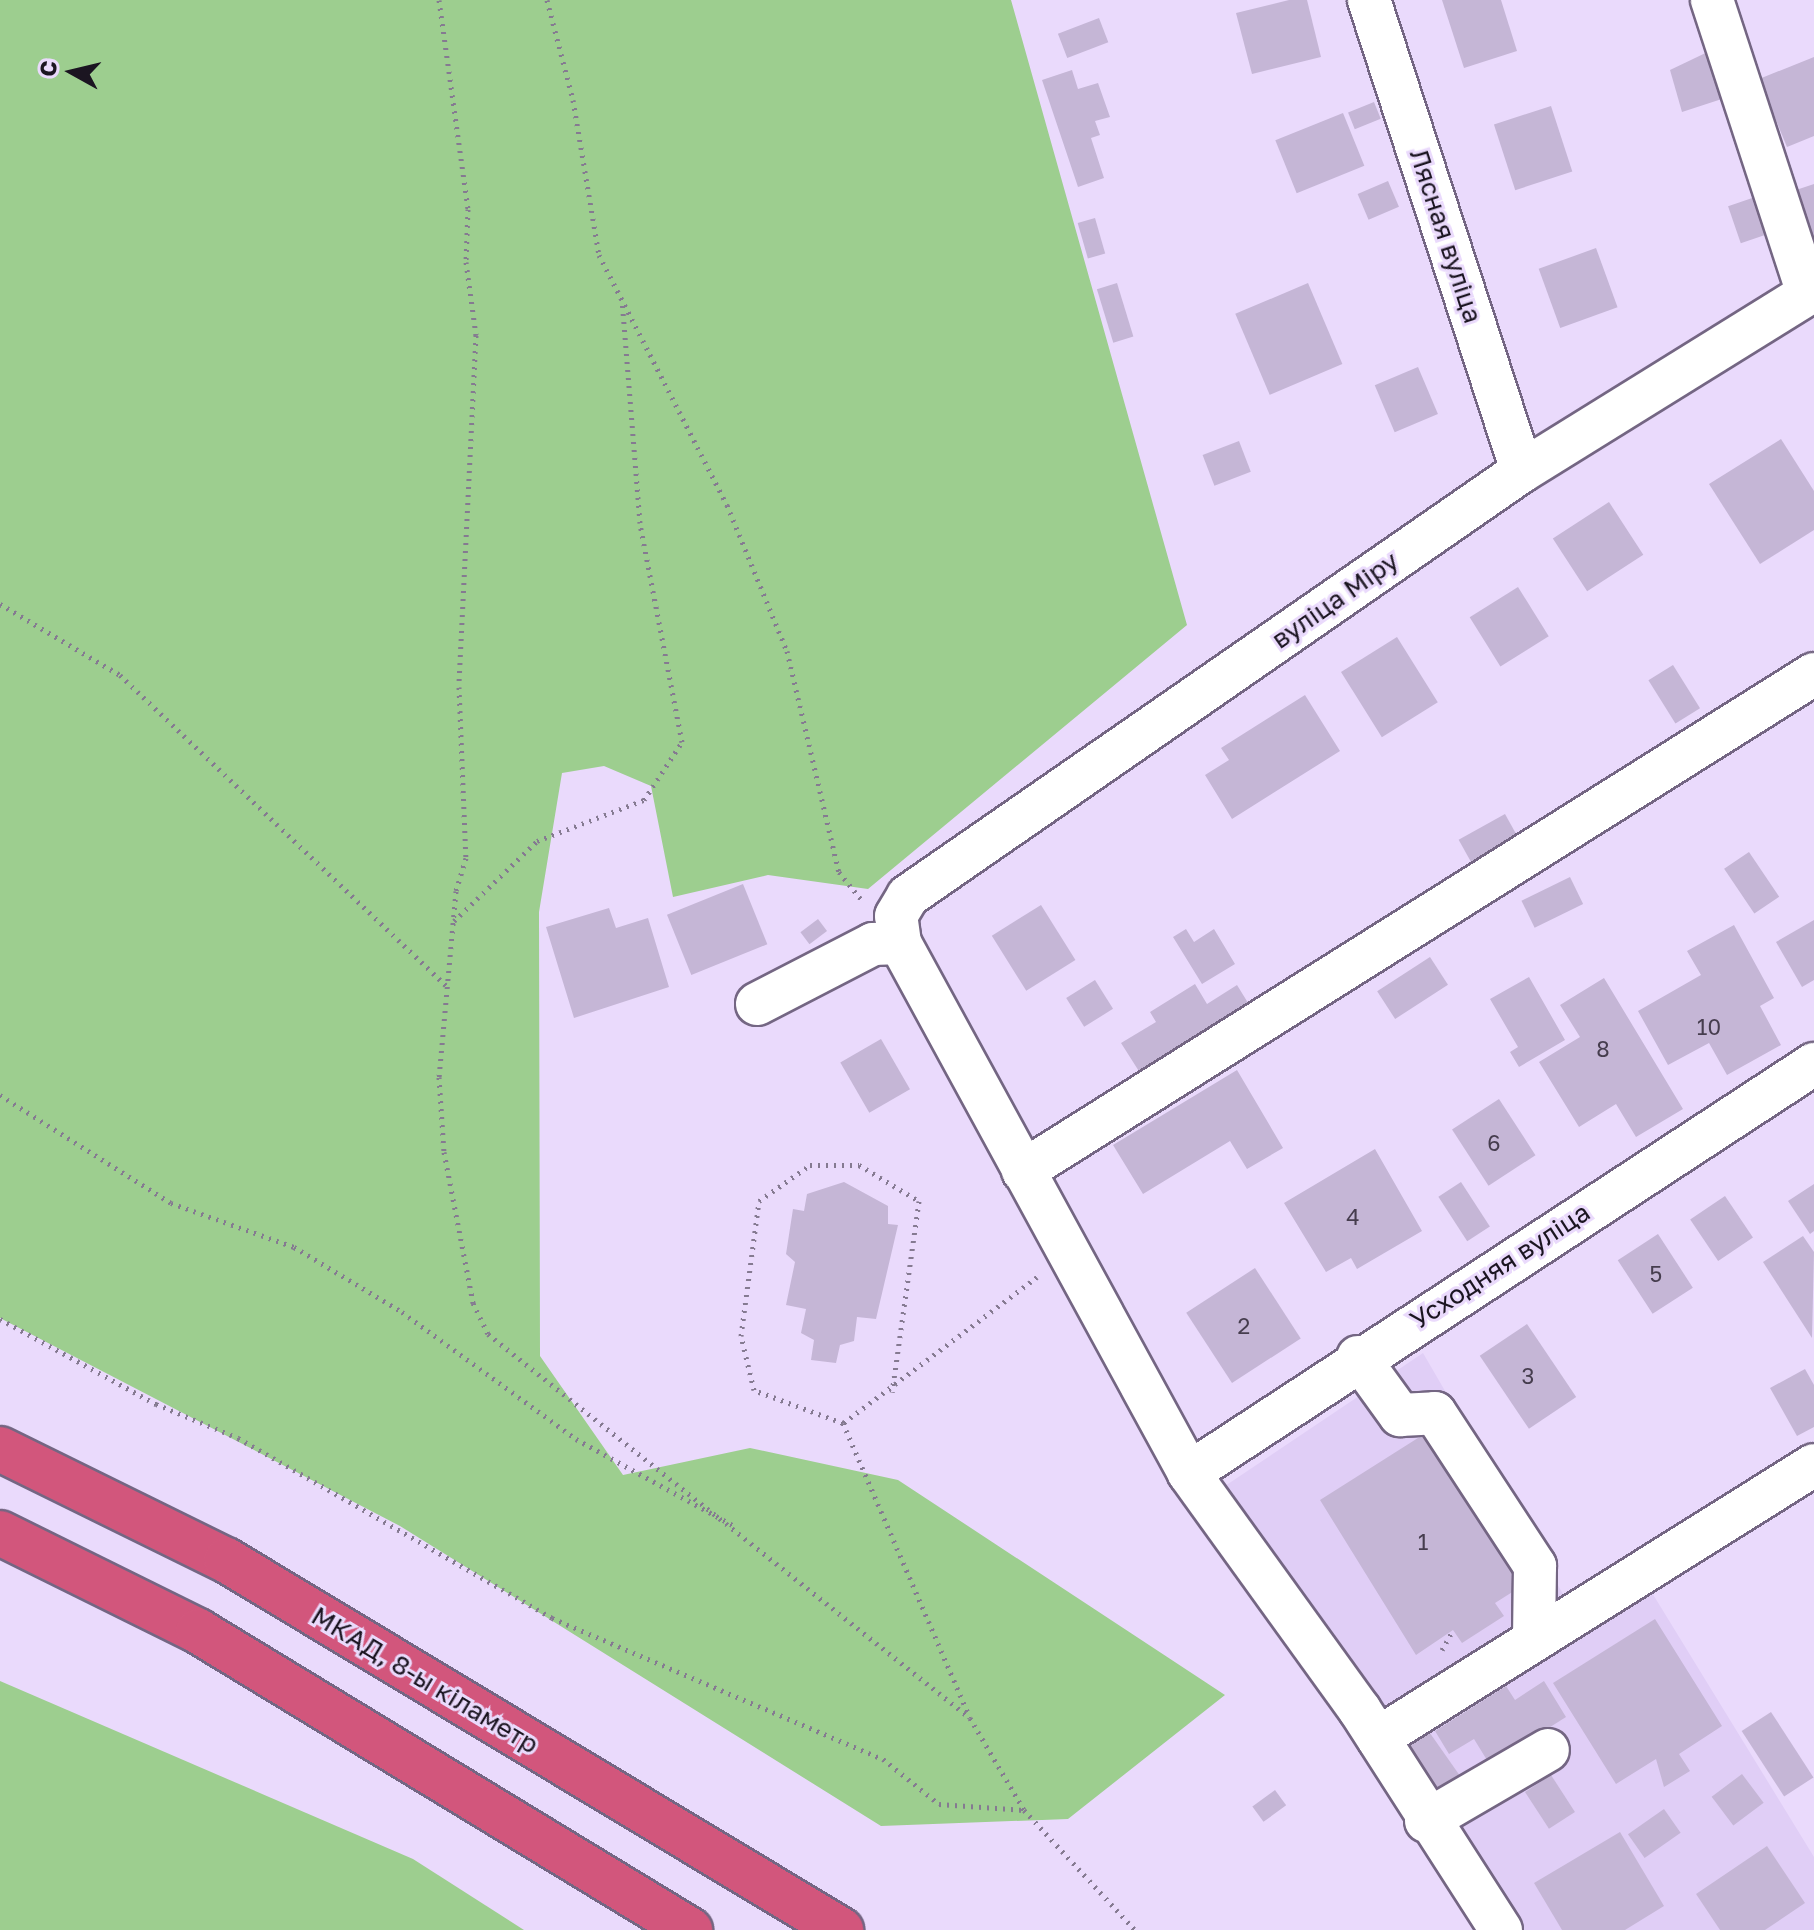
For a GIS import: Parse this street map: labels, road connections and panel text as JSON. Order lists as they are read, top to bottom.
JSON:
{
  "streets": {
    "highway": ["МКАД, 8-ы кіламетр"],
    "street": ["Лясная вуліца", "вуліца Міру", "Усходняя вуліца"]
  },
  "crossings": [
    ["Лясная вуліца", "вуліца Міру"]
  ],
  "house_numbers": [
    "10",
    "8",
    "6",
    "4",
    "5",
    "2",
    "3",
    "1"
  ],
  "north": "left"
}
